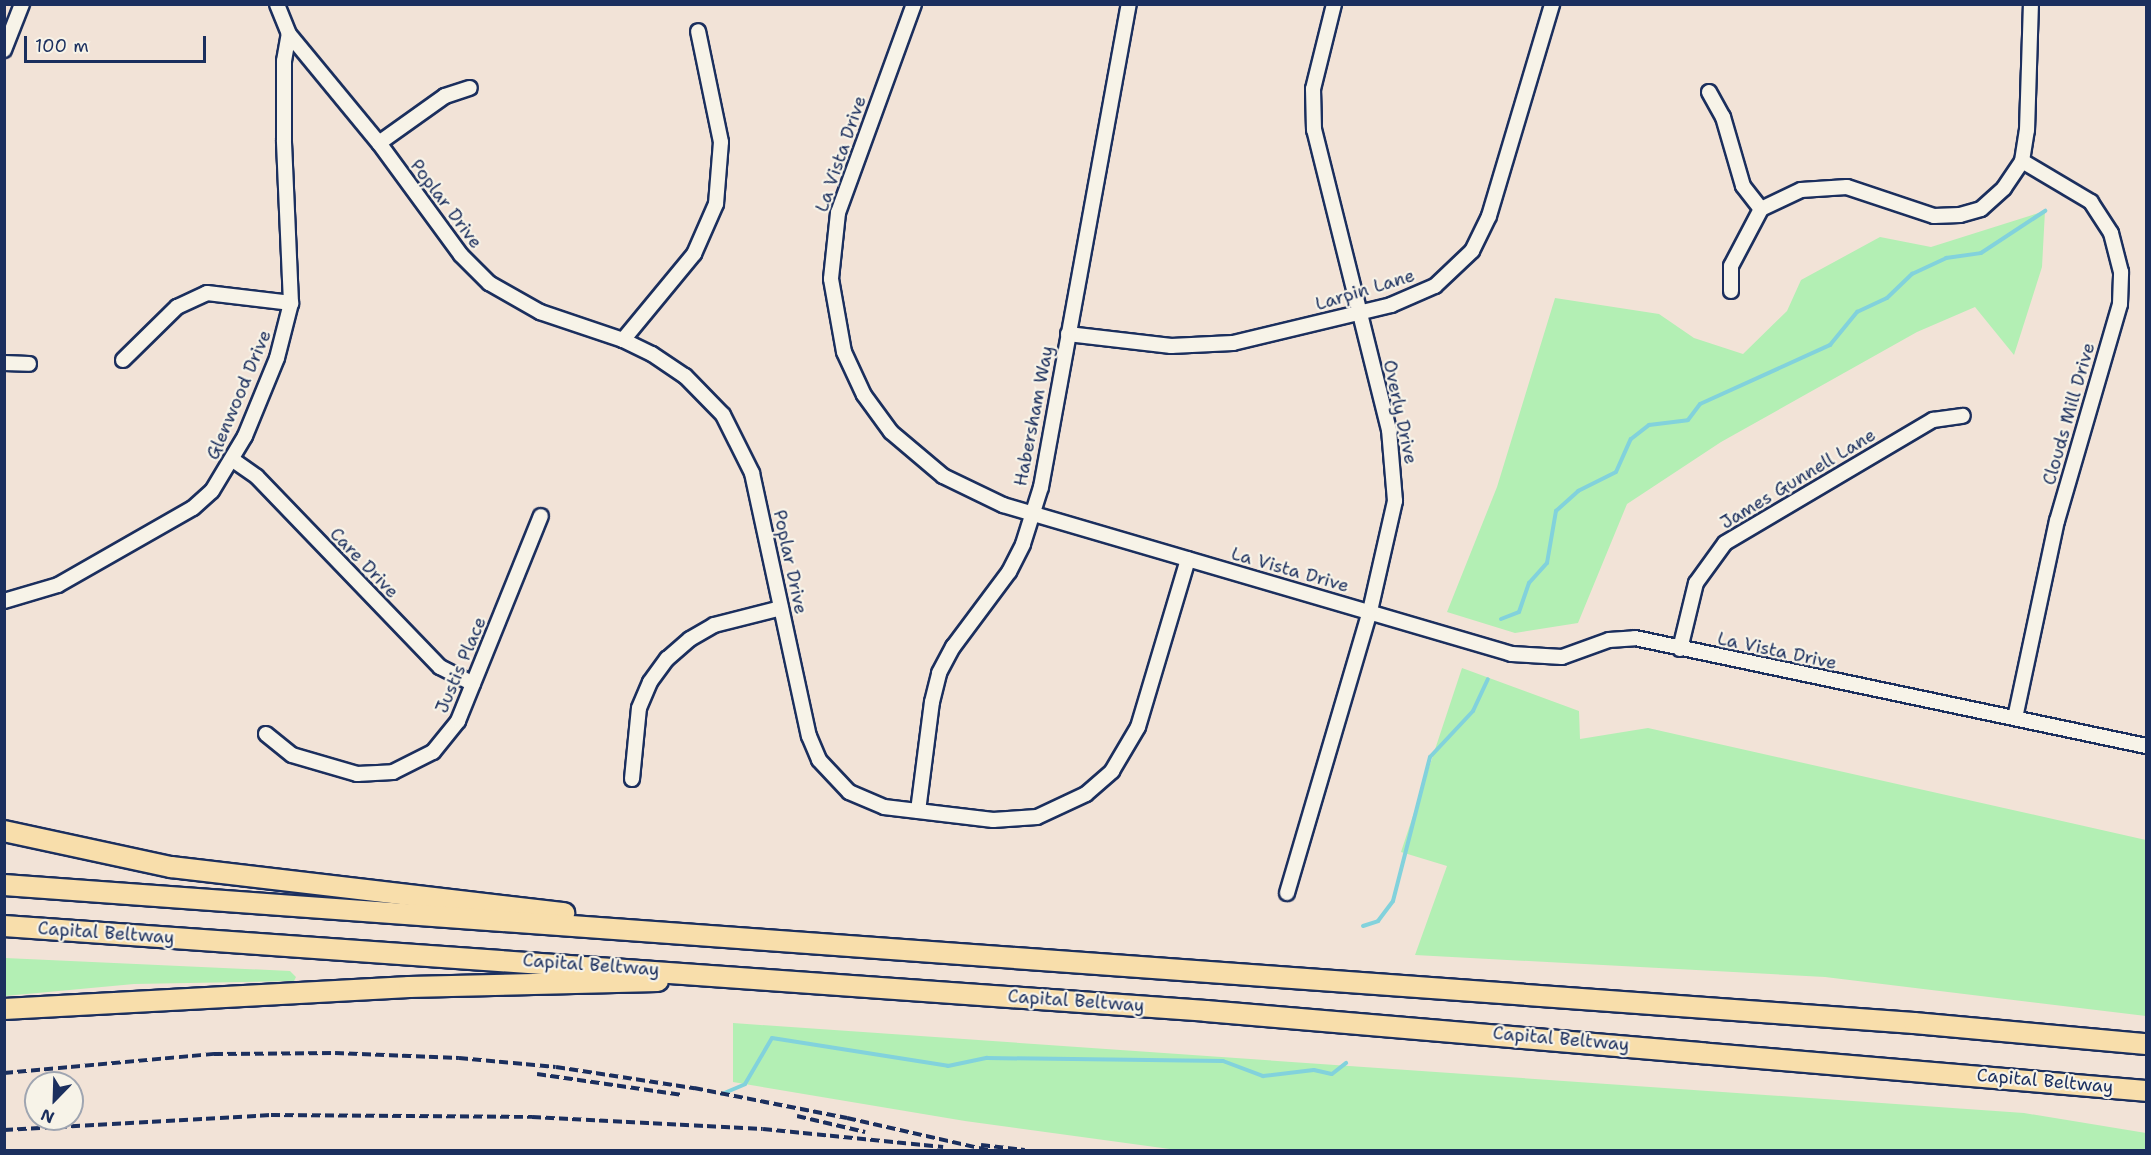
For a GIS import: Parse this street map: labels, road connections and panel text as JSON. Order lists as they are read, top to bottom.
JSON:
{
  "streets": {
    "highway": ["Capital Beltway"],
    "street": [
      "La Vista Drive",
      "Poplar Drive",
      "Larpin Lane",
      "Glenwood Drive",
      "Overly Drive",
      "Clouds Mill Drive",
      "Habersham Way",
      "James Gunnell Lane",
      "Care Drive",
      "Justis Place"
    ]
  },
  "crossings": [
    ["La Vista Drive", "Poplar Drive"],
    ["La Vista Drive", "Overly Drive"],
    ["La Vista Drive", "Clouds Mill Drive"],
    ["La Vista Drive", "Habersham Way"],
    ["La Vista Drive", "James Gunnell Lane"],
    ["Poplar Drive", "Glenwood Drive"],
    ["Poplar Drive", "Habersham Way"],
    ["Larpin Lane", "Overly Drive"],
    ["Larpin Lane", "Habersham Way"],
    ["Glenwood Drive", "Care Drive"],
    ["Care Drive", "Justis Place"]
  ],
  "scale_bar": "100 m",
  "north": "bottom left"
}
